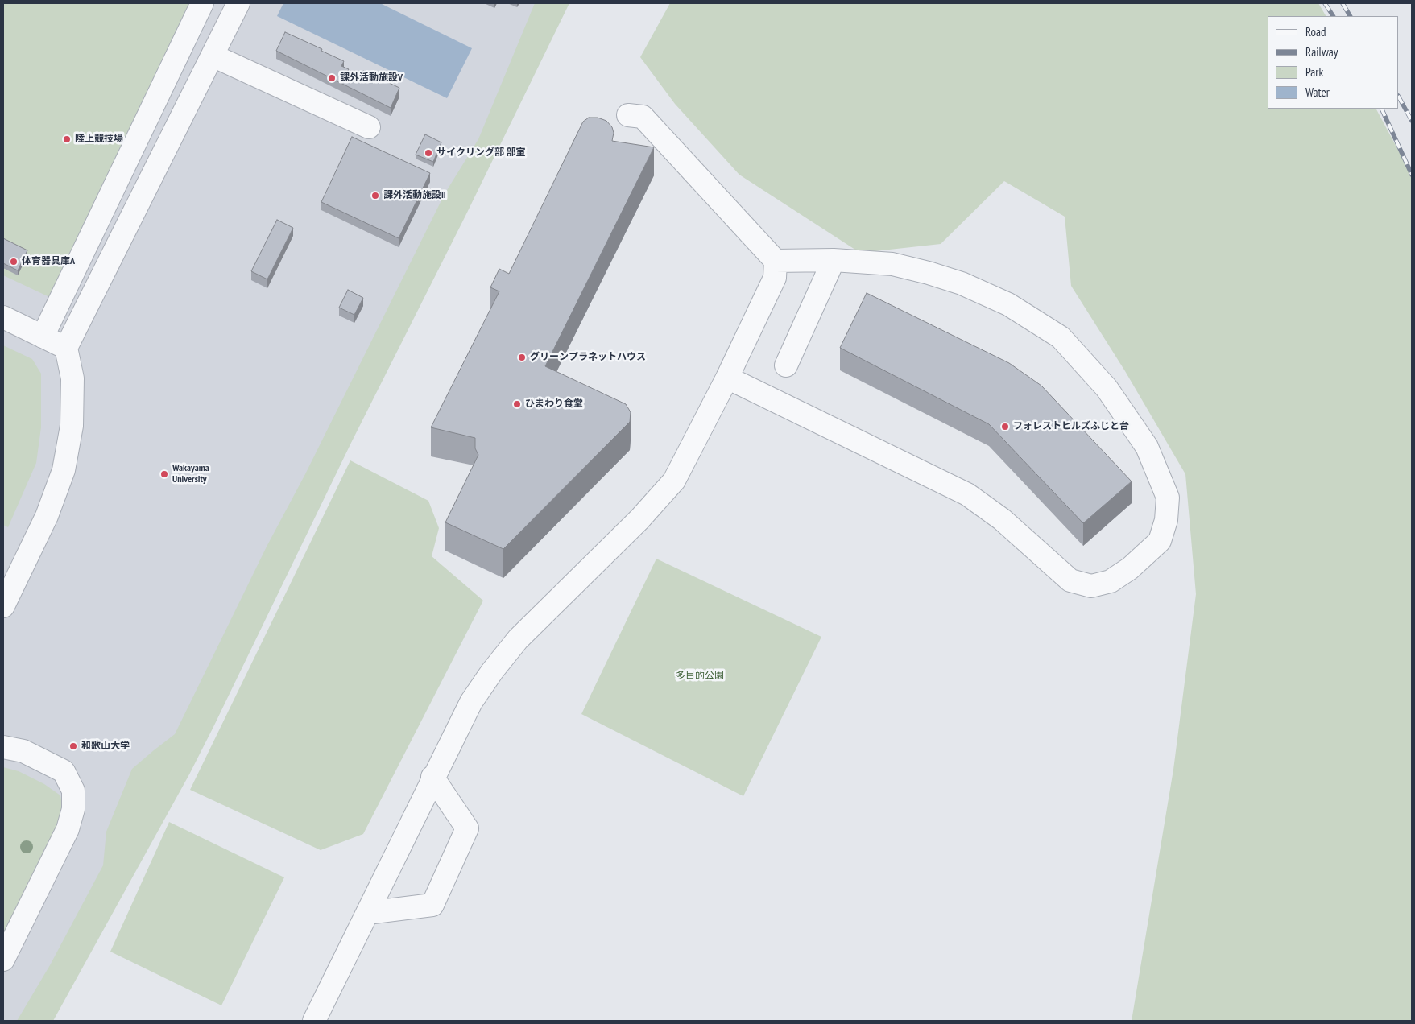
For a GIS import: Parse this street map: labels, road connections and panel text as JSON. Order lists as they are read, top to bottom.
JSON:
{
  "parks": ["多目的公園"],
  "places": [
    "課外活動施設V",
    "陸上競技場",
    "サイクリング部 部室",
    "課外活動施設II",
    "体育器具庫A",
    "グリーンプラネットハウス",
    "ひまわり食堂",
    "フォレストヒルズふじと台",
    "Wakayama University",
    "和歌山大学"
  ],
  "legend": [
    "Road",
    "Railway",
    "Park",
    "Water"
  ]
}
